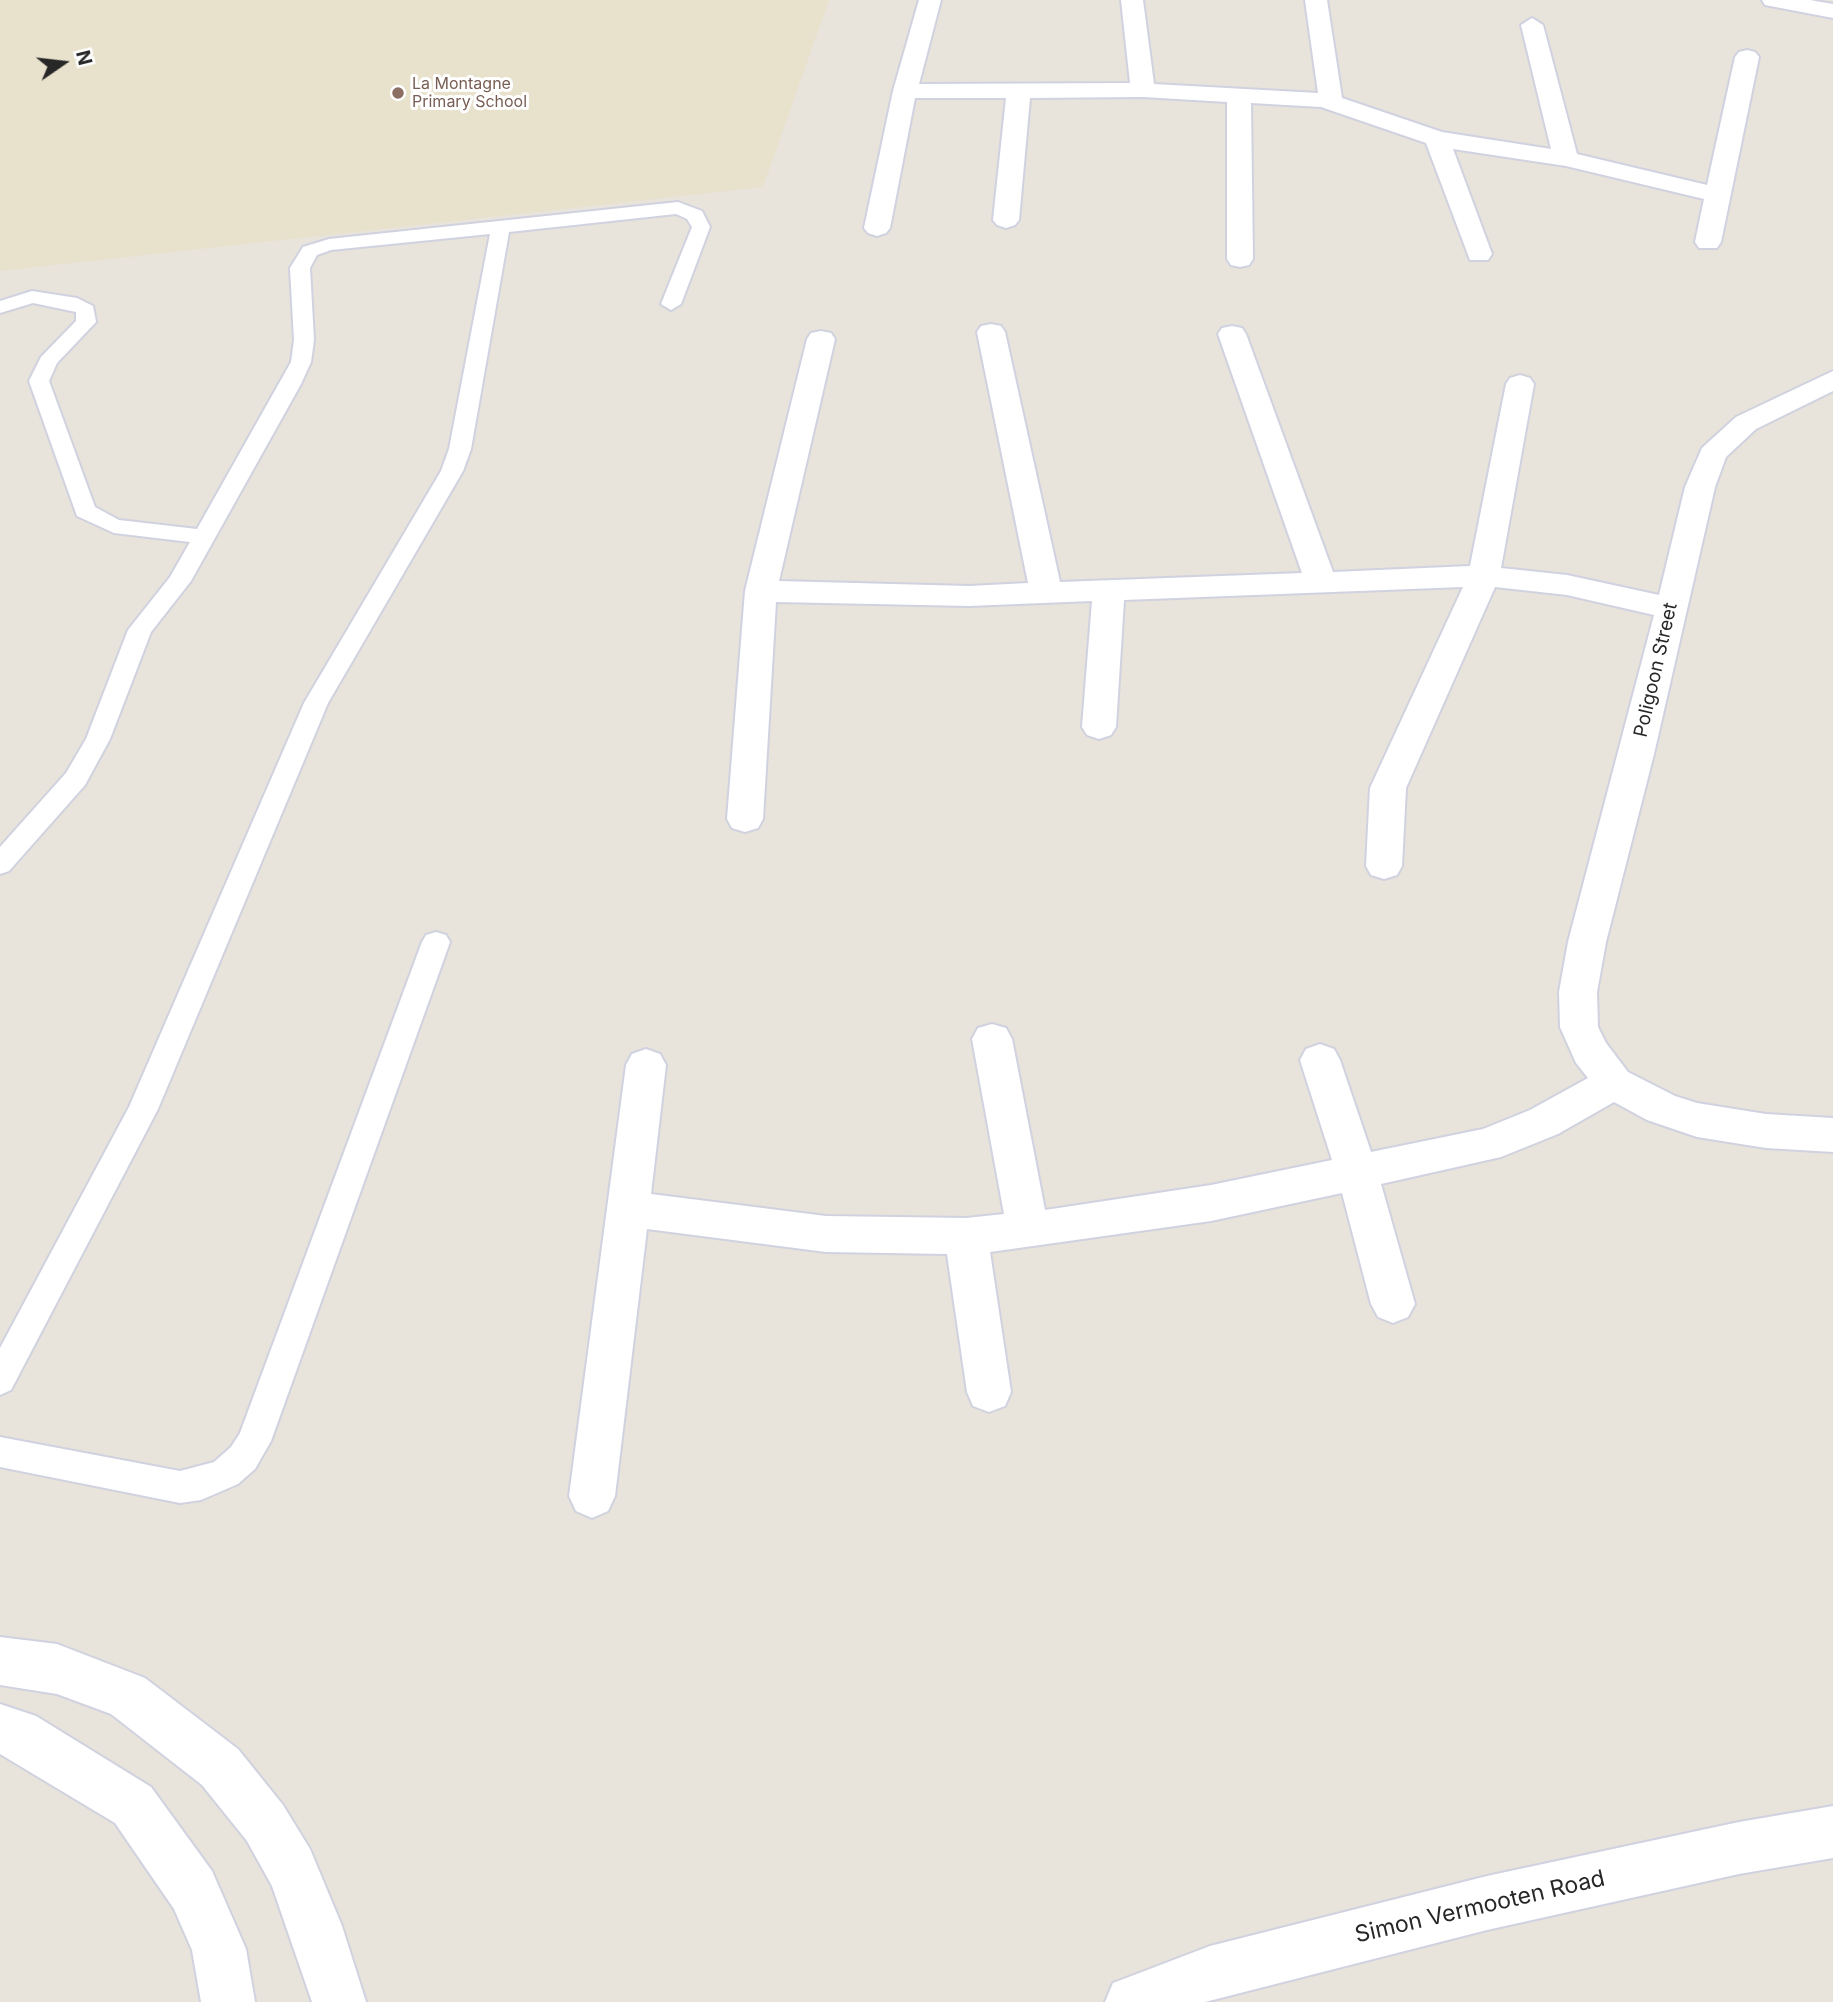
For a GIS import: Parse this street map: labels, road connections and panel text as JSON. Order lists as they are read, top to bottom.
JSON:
{
  "streets": {
    "street": ["Poligoon Street", "Simon Vermooten Road"]
  },
  "places": ["La Montagne Primary School"],
  "north": "right"
}
